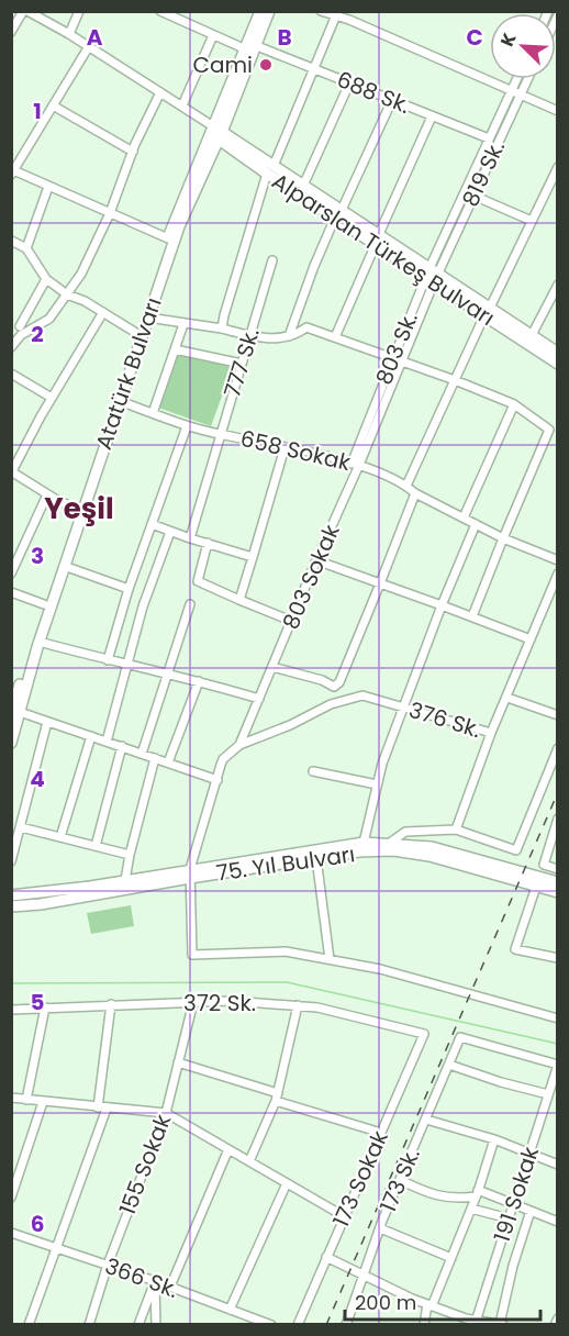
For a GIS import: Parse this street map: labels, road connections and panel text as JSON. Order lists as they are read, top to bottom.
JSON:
{
  "streets": {
    "main road": ["Alparslan Türkeş Bulvarı", "Atatürk Bulvarı", "75. Yıl Bulvarı"],
    "street": [
      "688 Sk.",
      "819 Sk.",
      "803 Sk.",
      "777 Sk.",
      "658 Sokak",
      "803 Sokak",
      "376 Sk.",
      "372 Sk.",
      "155 Sokak",
      "173 Sokak",
      "173 Sk.",
      "191 Sokak",
      "366 Sk."
    ]
  },
  "crossings": [
    ["688 Sk.", "803 Sk."],
    ["688 Sk.", "Atatürk Bulvarı"],
    ["819 Sk.", "Alparslan Türkeş Bulvarı"],
    ["819 Sk.", "803 Sk."],
    ["819 Sk.", "803 Sokak"],
    ["Alparslan Türkeş Bulvarı", "803 Sk."],
    ["Alparslan Türkeş Bulvarı", "Atatürk Bulvarı"],
    ["Alparslan Türkeş Bulvarı", "803 Sokak"],
    ["803 Sk.", "658 Sokak"],
    ["803 Sk.", "803 Sokak"],
    ["777 Sk.", "658 Sokak"],
    ["Atatürk Bulvarı", "658 Sokak"],
    ["658 Sokak", "803 Sokak"],
    ["803 Sokak", "376 Sk."],
    ["803 Sokak", "75. Yıl Bulvarı"],
    ["372 Sk.", "155 Sokak"],
    ["372 Sk.", "173 Sokak"],
    ["155 Sokak", "366 Sk."],
    ["173 Sk.", "191 Sokak"]
  ],
  "districts": ["Yeşil"],
  "places": ["Cami"],
  "scale_bar": "200 m",
  "north": "top left",
  "grid": {
    "columns": ["A", "B", "C"],
    "rows": [
      "1",
      "2",
      "3",
      "4",
      "5",
      "6"
    ]
  }
}
